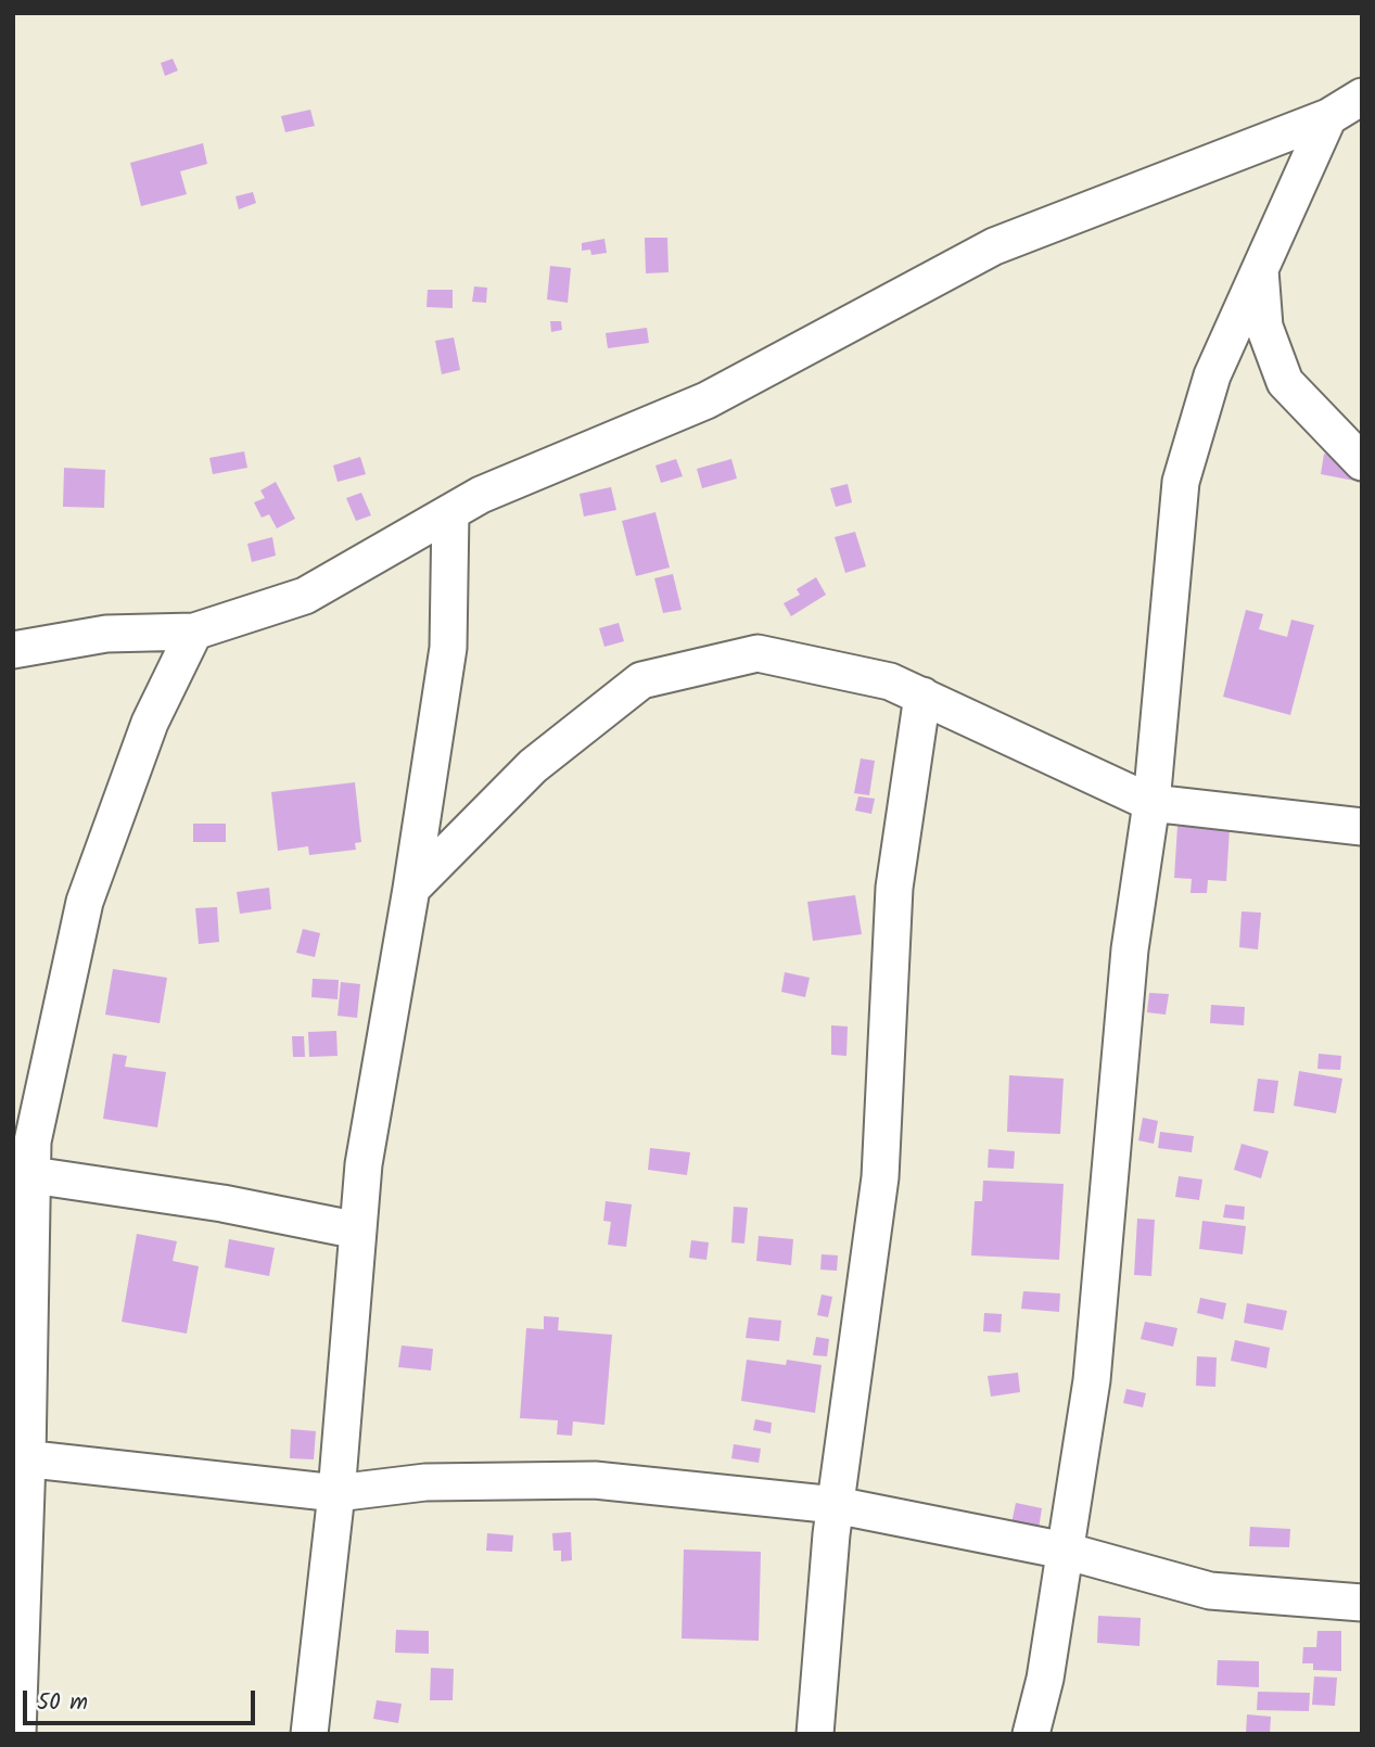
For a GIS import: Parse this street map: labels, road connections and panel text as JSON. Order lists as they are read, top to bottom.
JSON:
{
  "scale_bar": "50 m"
}
